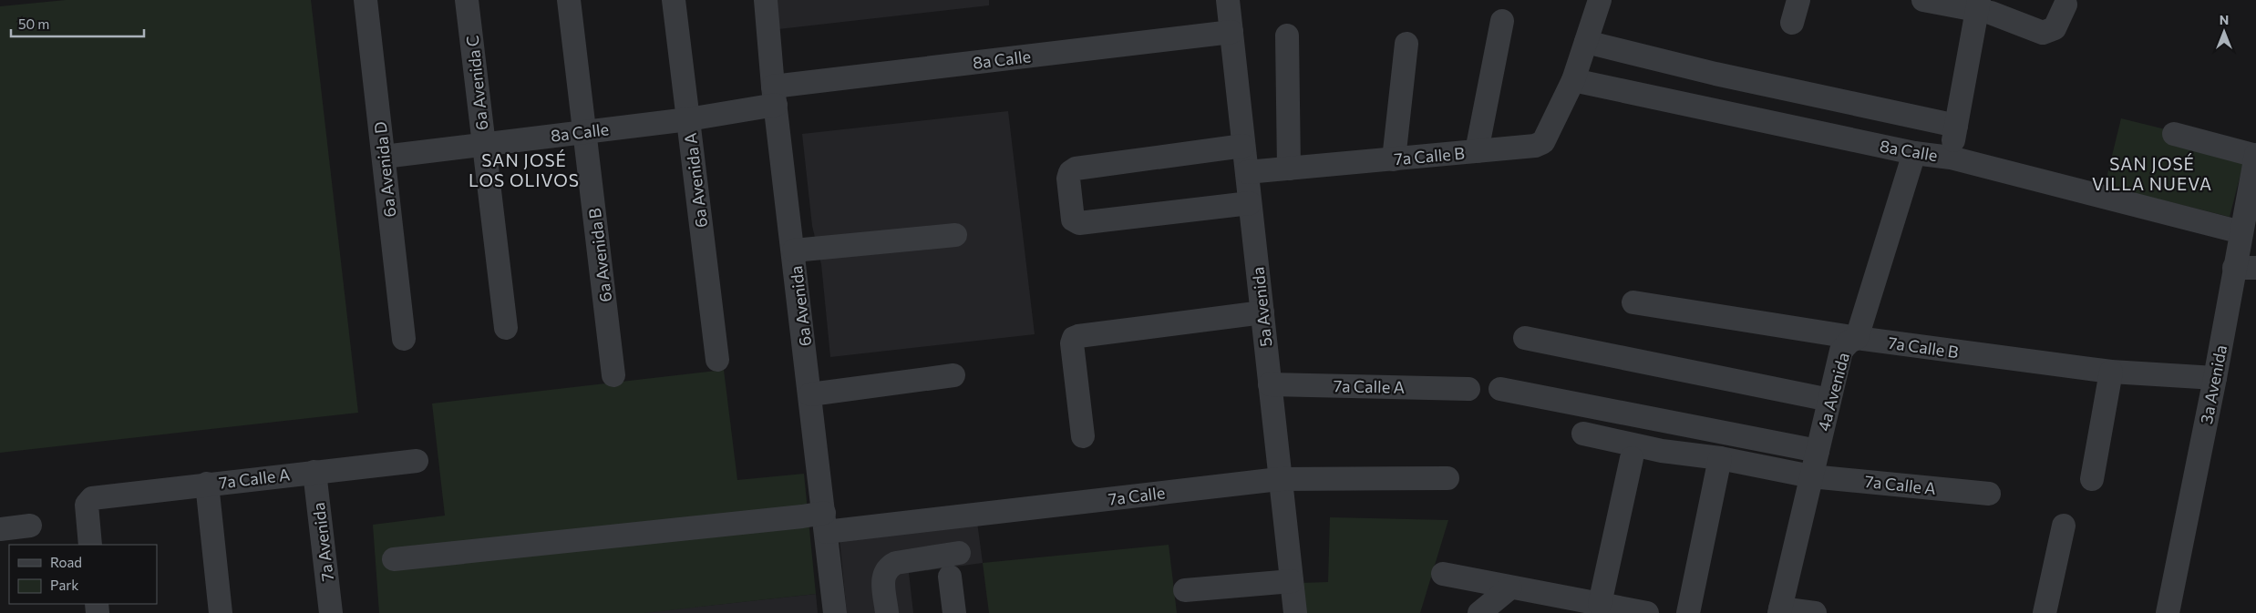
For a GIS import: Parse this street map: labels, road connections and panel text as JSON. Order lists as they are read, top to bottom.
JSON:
{
  "streets": {
    "street": [
      "8a Calle",
      "6a Avenida C",
      "7a Calle B",
      "6a Avenida D",
      "6a Avenida A",
      "6a Avenida B",
      "6a Avenida",
      "5a Avenida",
      "3a Avenida",
      "7a Calle A",
      "4a Avenida",
      "7a Calle",
      "7a Avenida"
    ]
  },
  "crossings": [
    ["8a Calle", "6a Avenida C"],
    ["8a Calle", "7a Calle B"],
    ["8a Calle", "6a Avenida D"],
    ["8a Calle", "6a Avenida A"],
    ["8a Calle", "6a Avenida B"],
    ["8a Calle", "6a Avenida"],
    ["8a Calle", "5a Avenida"],
    ["8a Calle", "3a Avenida"],
    ["8a Calle", "4a Avenida"],
    ["7a Calle B", "5a Avenida"],
    ["7a Calle B", "3a Avenida"],
    ["7a Calle B", "4a Avenida"],
    ["6a Avenida", "7a Calle"],
    ["5a Avenida", "7a Calle A"],
    ["5a Avenida", "7a Calle"],
    ["7a Calle A", "4a Avenida"],
    ["7a Calle A", "7a Avenida"]
  ],
  "districts": ["SAN JOSÉ LOS OLIVOS", "SAN JOSÉ VILLA NUEVA"],
  "legend": ["Road", "Park"],
  "scale_bar": "50 m",
  "north": "top"
}
